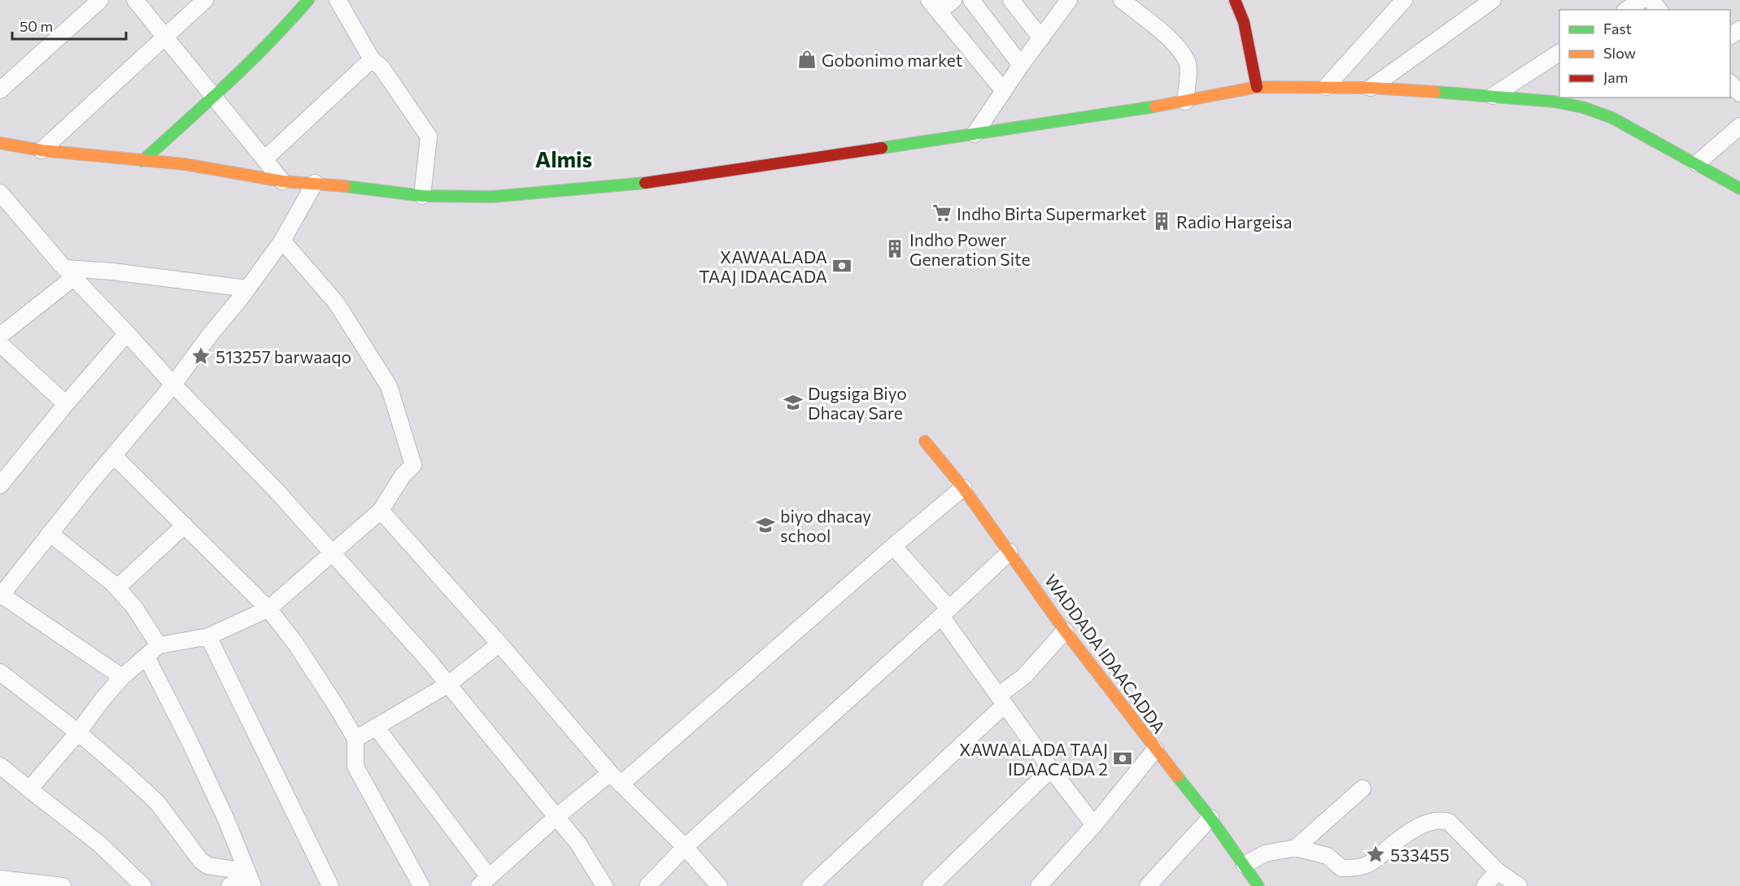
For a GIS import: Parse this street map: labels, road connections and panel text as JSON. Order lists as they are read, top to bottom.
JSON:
{
  "streets": {
    "main road": ["WADDADA IDAACADDA"]
  },
  "districts": ["Almis"],
  "places": {
    "shop": ["Gobonimo market"],
    "supermarket": ["Indho Birta Supermarket"],
    "building": ["Radio Hargeisa", "Indho Power Generation Site"],
    "bank": ["XAWAALADA TAAJ IDAACADA", "XAWAALADA TAAJ IDAACADA 2"],
    "place": ["513257 barwaaqo", "533455"],
    "school or university": ["Dugsiga Biyo Dhacay Sare", "biyo dhacay school"]
  },
  "legend": ["Fast", "Slow", "Jam"],
  "scale_bar": "50 m"
}
